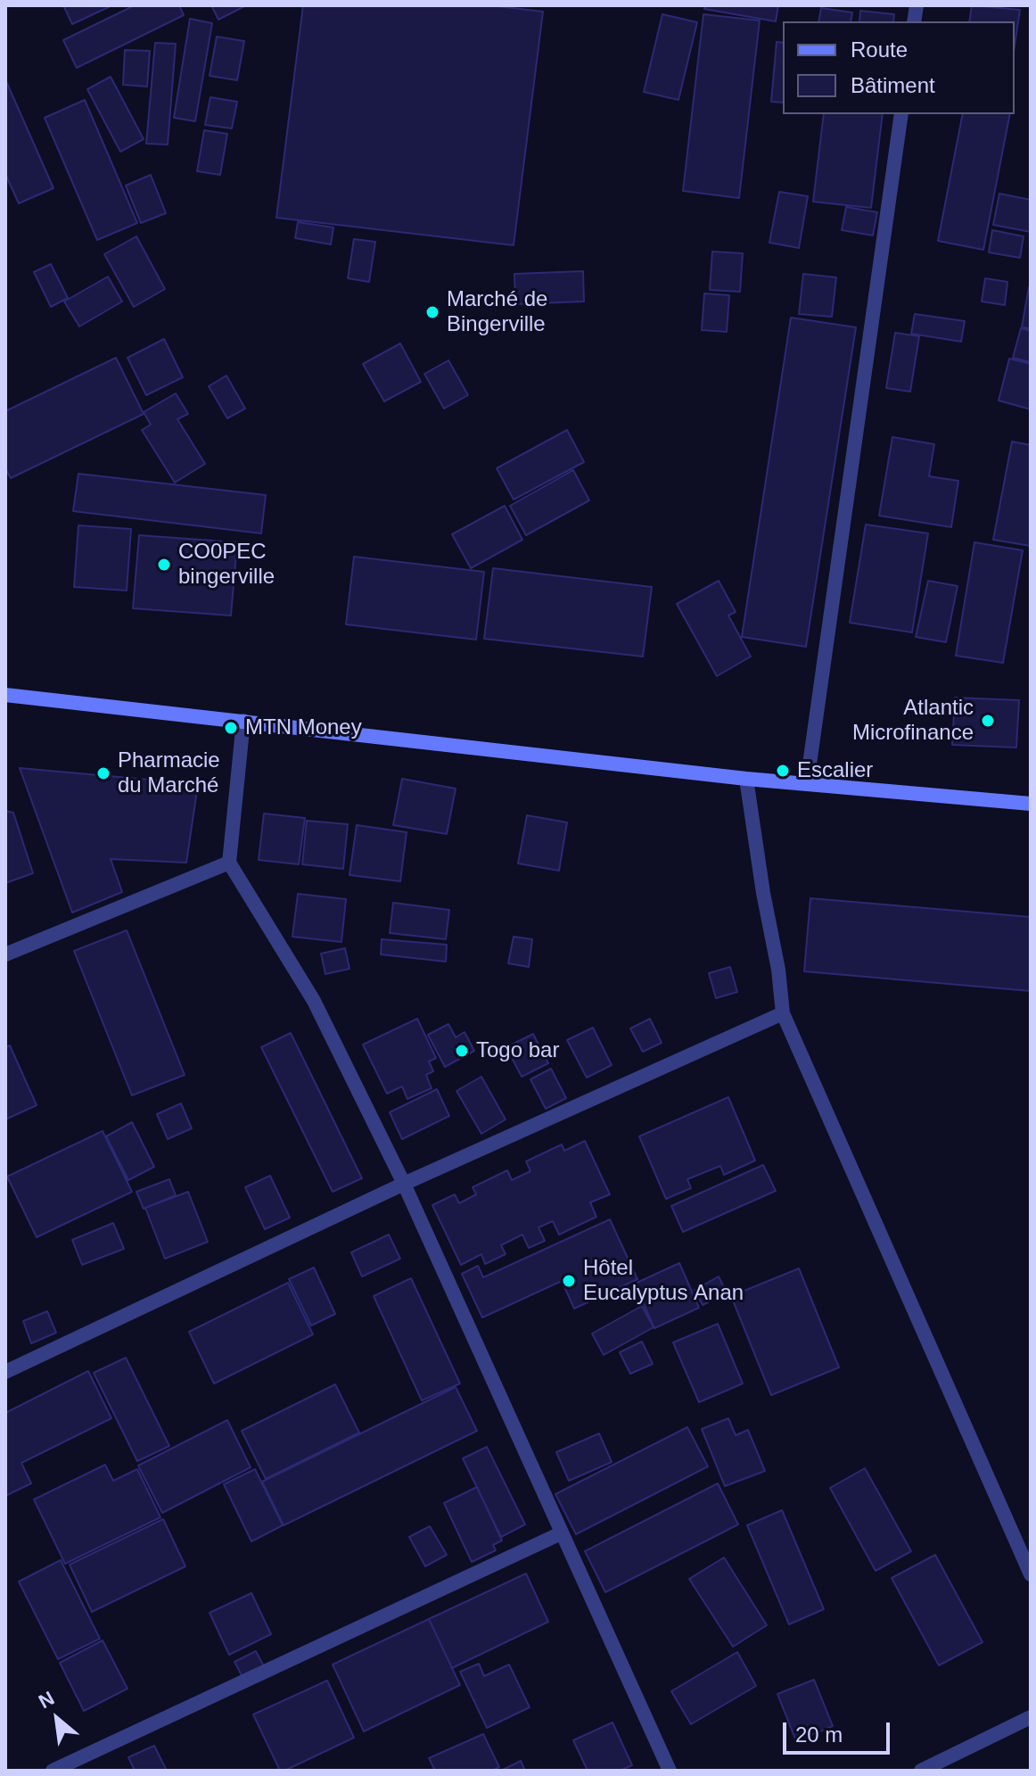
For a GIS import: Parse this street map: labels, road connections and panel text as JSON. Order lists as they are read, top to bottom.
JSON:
{
  "places": [
    "Marché de Bingerville",
    "CO0PEC bingerville",
    "Atlantic Microfinance",
    "MTN Money",
    "Escalier",
    "Pharmacie du Marché",
    "Togo bar",
    "Hôtel Eucalyptus Anan"
  ],
  "legend": ["Route", "Bâtiment"],
  "scale_bar": "20 m",
  "north": "top left"
}
